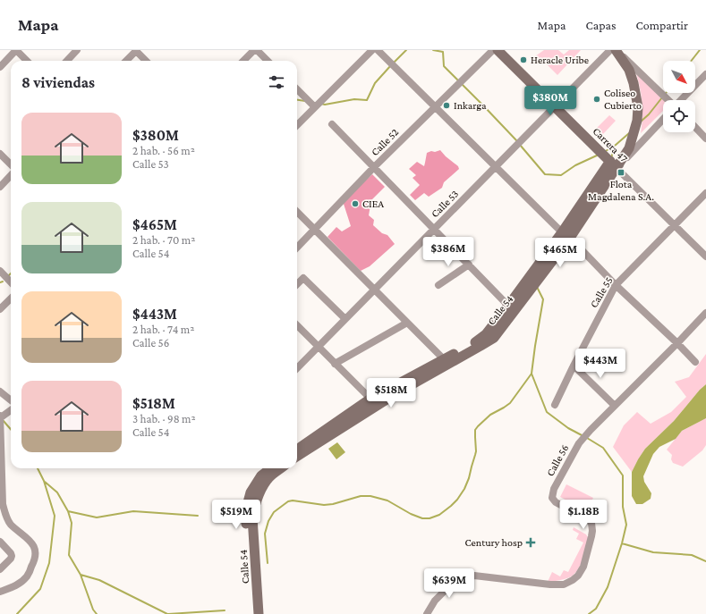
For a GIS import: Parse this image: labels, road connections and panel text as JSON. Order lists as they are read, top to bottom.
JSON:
{
  "streets": {
    "main road": ["Carrera 47", "Calle 54"],
    "street": [
      "Calle 52",
      "Calle 53",
      "Calle 55",
      "Calle 56"
    ]
  },
  "crossings": [
    ["Carrera 47", "Calle 53"],
    ["Carrera 47", "Calle 55"],
    ["Carrera 47", "Calle 54"]
  ],
  "places": {
    "other": [
      "Heracle Uribe",
      "Coliseo Cubierto",
      "Inkarga",
      "CIEA"
    ],
    "transit": ["Flota Magdalena S.A."],
    "health": ["Century hosp"]
  },
  "north": "bottom right",
  "page": {
    "header": "Mapa",
    "nav": ["Mapa", "Capas", "Compartir"],
    "heading": "8 viviendas",
    "price": [
      "$380M",
      "$386M",
      "$465M",
      "$443M",
      "$518M",
      "$519M",
      "$1.18B",
      "$639M"
    ],
    "list": [
      {
        "name": "$380M",
        "note": "2 hab. · 56 m² · Calle 53"
      },
      {
        "name": "$465M",
        "note": "2 hab. · 70 m² · Calle 54"
      },
      {
        "name": "$443M",
        "note": "2 hab. · 74 m² · Calle 56"
      },
      {
        "name": "$518M",
        "note": "3 hab. · 98 m² · Calle 54"
      }
    ]
  }
}
